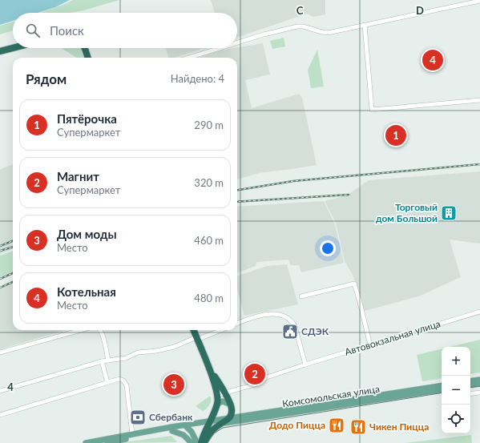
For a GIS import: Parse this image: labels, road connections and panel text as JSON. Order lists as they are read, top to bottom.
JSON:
{
  "streets": {
    "highway": ["Комсомольская улица"],
    "street": ["Автовокзальная улица"]
  },
  "places": {
    "building": ["Торговый дом Большой"],
    "public building": ["СДЭК"],
    "bank": ["Сбербанк"],
    "restaurant": ["Додо Пицца", "Чикен Пицца"]
  },
  "page": {
    "search": "Поиск",
    "pins": [
      "4",
      "1",
      "2",
      "3"
    ],
    "heading": ["Рядом", "Найдено: 4"],
    "list": [
      {
        "mark": "1",
        "name": "Пятёрочка",
        "note": "Супермаркет",
        "value": "290 m"
      },
      {
        "mark": "2",
        "name": "Магнит",
        "note": "Супермаркет",
        "value": "320 m"
      },
      {
        "mark": "3",
        "name": "Дом моды",
        "note": "Место",
        "value": "460 m"
      },
      {
        "mark": "4",
        "name": "Котельная",
        "note": "Место",
        "value": "480 m"
      }
    ],
    "map_buttons": ["+", "−"]
  },
  "grid": {
    "columns": ["C", "D"],
    "rows": ["4"]
  }
}
